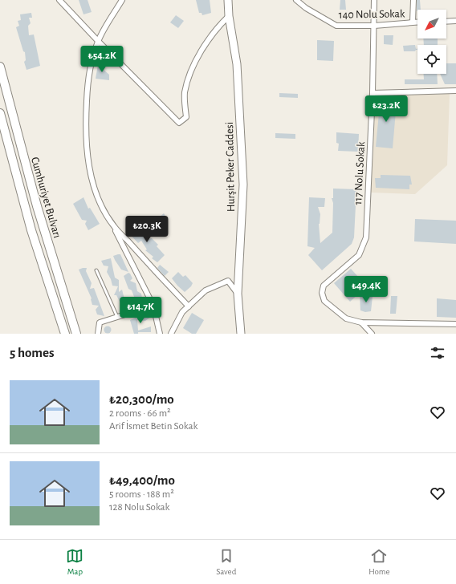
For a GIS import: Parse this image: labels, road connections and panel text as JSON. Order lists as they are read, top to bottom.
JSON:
{
  "streets": {
    "main road": ["Cumhuriyet Bulvarı"],
    "street": ["140 Nolu Sokak", "Hurşit Peker Caddesi", "117 Nolu Sokak"]
  },
  "crossings": [
    ["140 Nolu Sokak", "117 Nolu Sokak"]
  ],
  "north": "bottom left",
  "page": {
    "price": [
      "₺54.2K",
      "₺23.2K",
      "₺20.3K",
      "₺49.4K",
      "₺14.7K"
    ],
    "heading": "5 homes",
    "list": [
      {
        "name": "₺20,300/mo",
        "note": "2 rooms · 66 m² · Arif İsmet Betin Sokak"
      },
      {
        "name": "₺49,400/mo",
        "note": "5 rooms · 188 m² · 128 Nolu Sokak"
      }
    ],
    "tabs": ["Map", "Saved", "Home"]
  }
}
